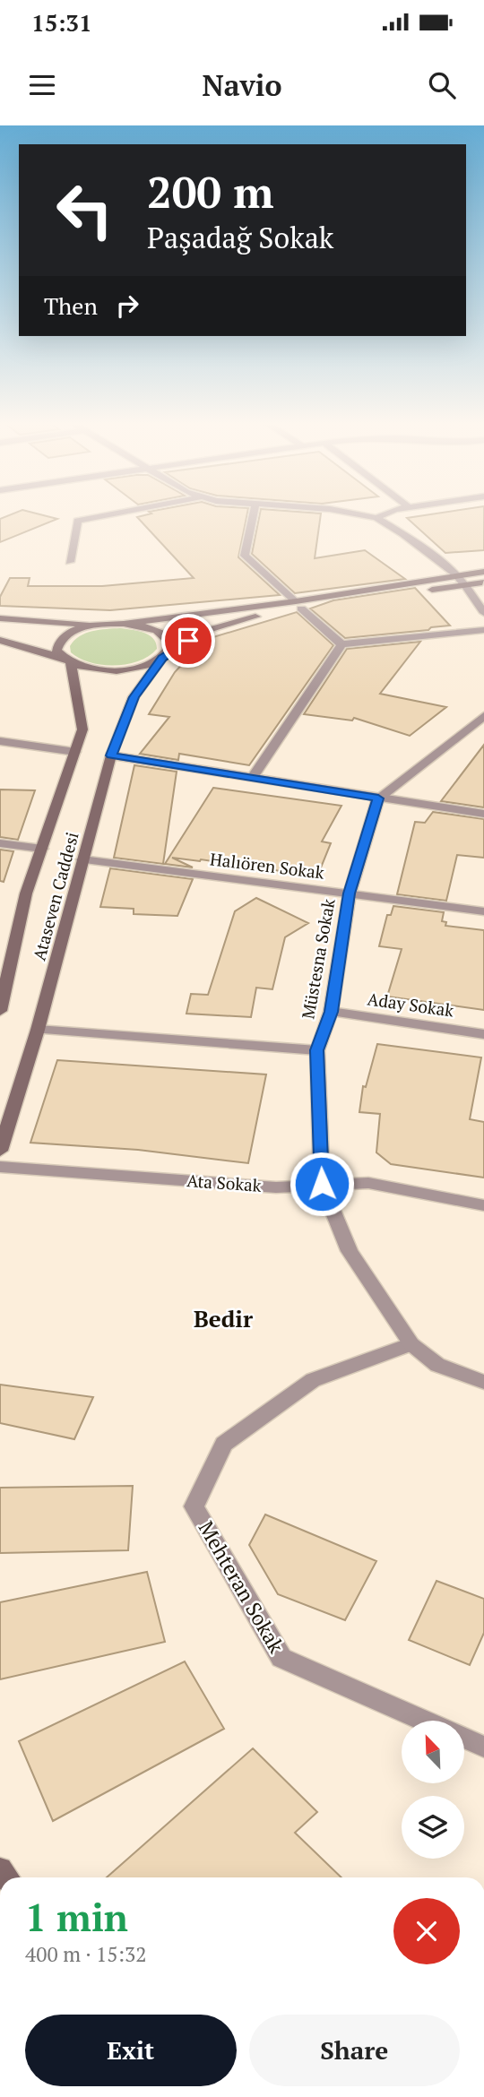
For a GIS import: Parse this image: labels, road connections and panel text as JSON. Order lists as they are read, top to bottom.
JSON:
{
  "streets": {
    "main road": ["Ataseven Caddesi"],
    "street": [
      "Halıören Sokak",
      "Müstesna Sokak",
      "Aday Sokak",
      "Ata Sokak",
      "Mehteran Sokak"
    ]
  },
  "crossings": [
    ["Halıören Sokak", "Ataseven Caddesi"],
    ["Halıören Sokak", "Müstesna Sokak"],
    ["Müstesna Sokak", "Aday Sokak"],
    ["Müstesna Sokak", "Ata Sokak"],
    ["Müstesna Sokak", "Mehteran Sokak"]
  ],
  "districts": ["Bedir"],
  "north": "top left",
  "page": {
    "status": "15:31",
    "header": "Navio",
    "turn": ["200 m", "Paşadağ Sokak"],
    "then": "Then",
    "heading": ["1 min", "400 m · 15:32"],
    "buttons": ["Exit", "Share"]
  }
}
